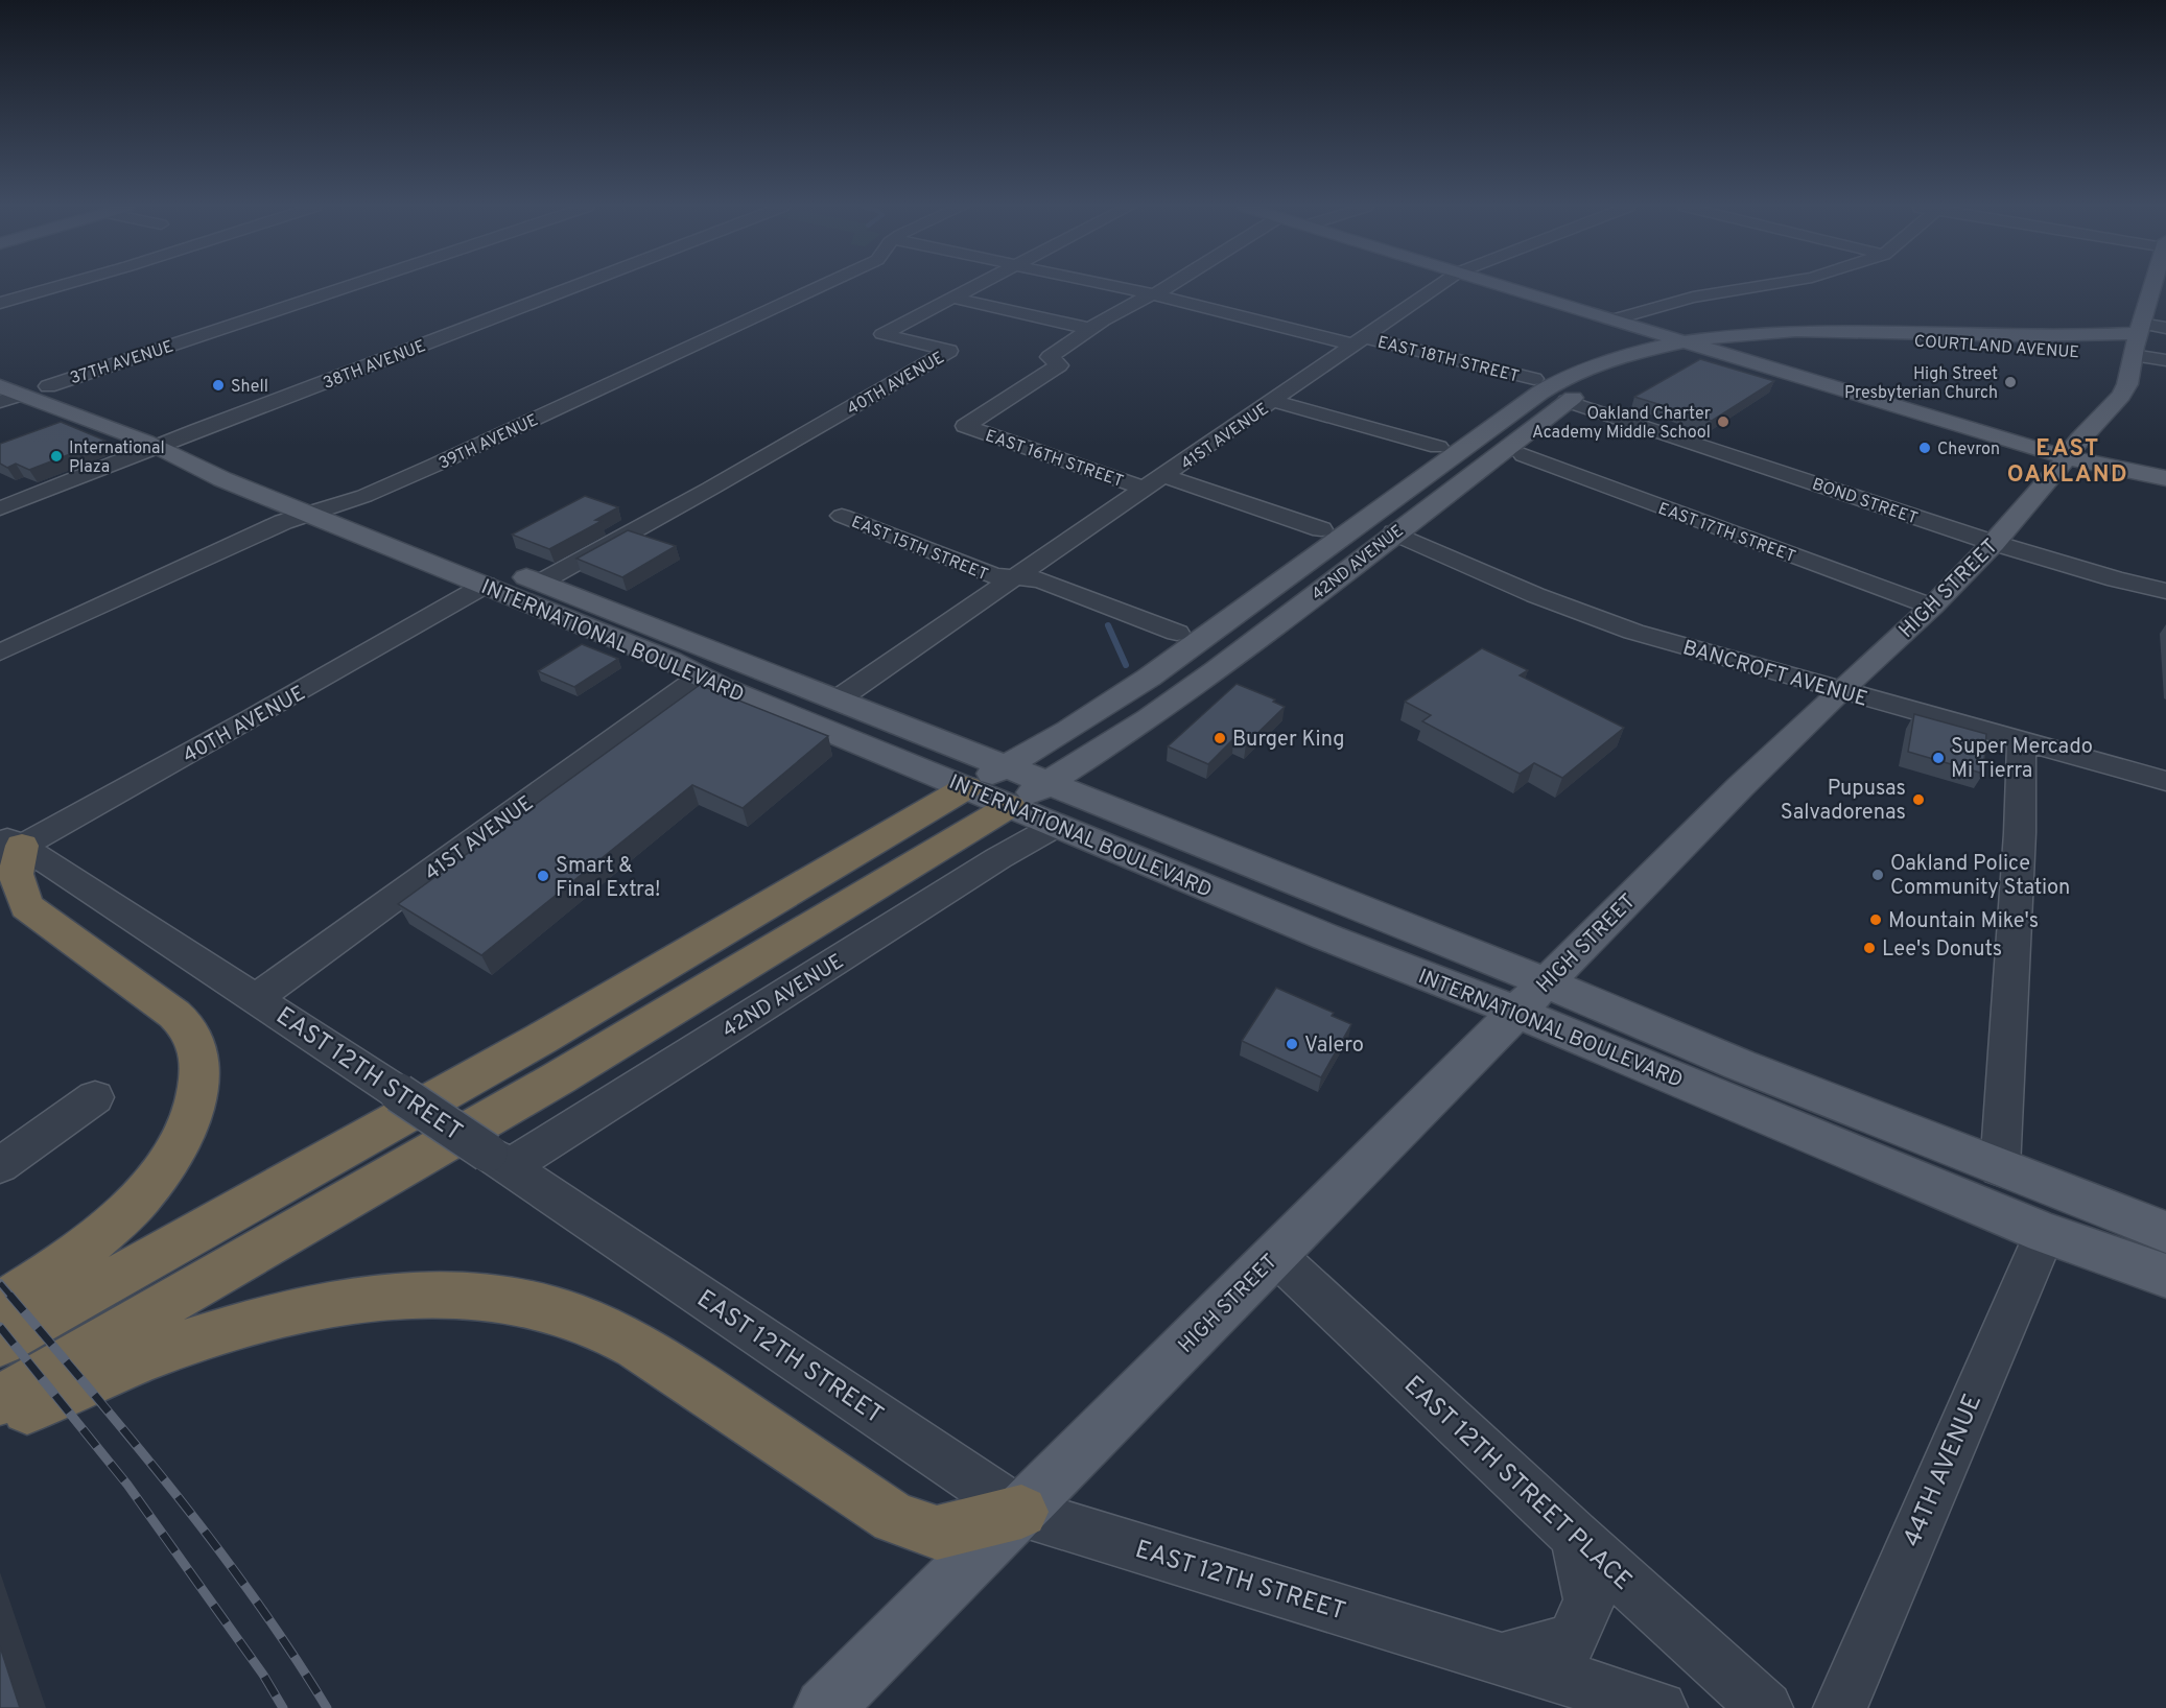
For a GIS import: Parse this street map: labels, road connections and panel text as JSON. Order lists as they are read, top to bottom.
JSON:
{
  "streets": {
    "main road": [
      "COURTLAND AVENUE",
      "42ND AVENUE",
      "HIGH STREET",
      "INTERNATIONAL BOULEVARD"
    ],
    "street": [
      "EAST 18TH STREET",
      "37TH AVENUE",
      "38TH AVENUE",
      "40TH AVENUE",
      "41ST AVENUE",
      "39TH AVENUE",
      "EAST 16TH STREET",
      "BOND STREET",
      "EAST 17TH STREET",
      "EAST 15TH STREET",
      "BANCROFT AVENUE",
      "EAST 12TH STREET",
      "44TH AVENUE",
      "EAST 12TH STREET PLACE"
    ]
  },
  "crossings": [
    ["COURTLAND AVENUE", "42ND AVENUE"],
    ["COURTLAND AVENUE", "HIGH STREET"],
    ["EAST 18TH STREET", "41ST AVENUE"],
    ["38TH AVENUE", "INTERNATIONAL BOULEVARD"],
    ["40TH AVENUE", "INTERNATIONAL BOULEVARD"],
    ["40TH AVENUE", "EAST 12TH STREET"],
    ["41ST AVENUE", "EAST 16TH STREET"],
    ["41ST AVENUE", "EAST 15TH STREET"],
    ["41ST AVENUE", "INTERNATIONAL BOULEVARD"],
    ["41ST AVENUE", "EAST 12TH STREET"],
    ["39TH AVENUE", "INTERNATIONAL BOULEVARD"],
    ["BOND STREET", "42ND AVENUE"],
    ["BOND STREET", "HIGH STREET"],
    ["EAST 17TH STREET", "HIGH STREET"],
    ["42ND AVENUE", "INTERNATIONAL BOULEVARD"],
    ["42ND AVENUE", "BANCROFT AVENUE"],
    ["42ND AVENUE", "EAST 12TH STREET"],
    ["HIGH STREET", "INTERNATIONAL BOULEVARD"],
    ["HIGH STREET", "BANCROFT AVENUE"],
    ["HIGH STREET", "EAST 12TH STREET"],
    ["HIGH STREET", "EAST 12TH STREET PLACE"],
    ["INTERNATIONAL BOULEVARD", "44TH AVENUE"]
  ],
  "districts": ["EAST OAKLAND"],
  "places": [
    "High Street Presbyterian Church",
    "Shell",
    "Oakland Charter Academy Middle School",
    "Chevron",
    "International Plaza",
    "Burger King",
    "Super Mercado Mi Tierra",
    "Pupusas Salvadorenas",
    "Oakland Police Community Station",
    "Smart & Final Extra!",
    "Mountain Mike's",
    "Lee's Donuts",
    "Valero"
  ]
}
